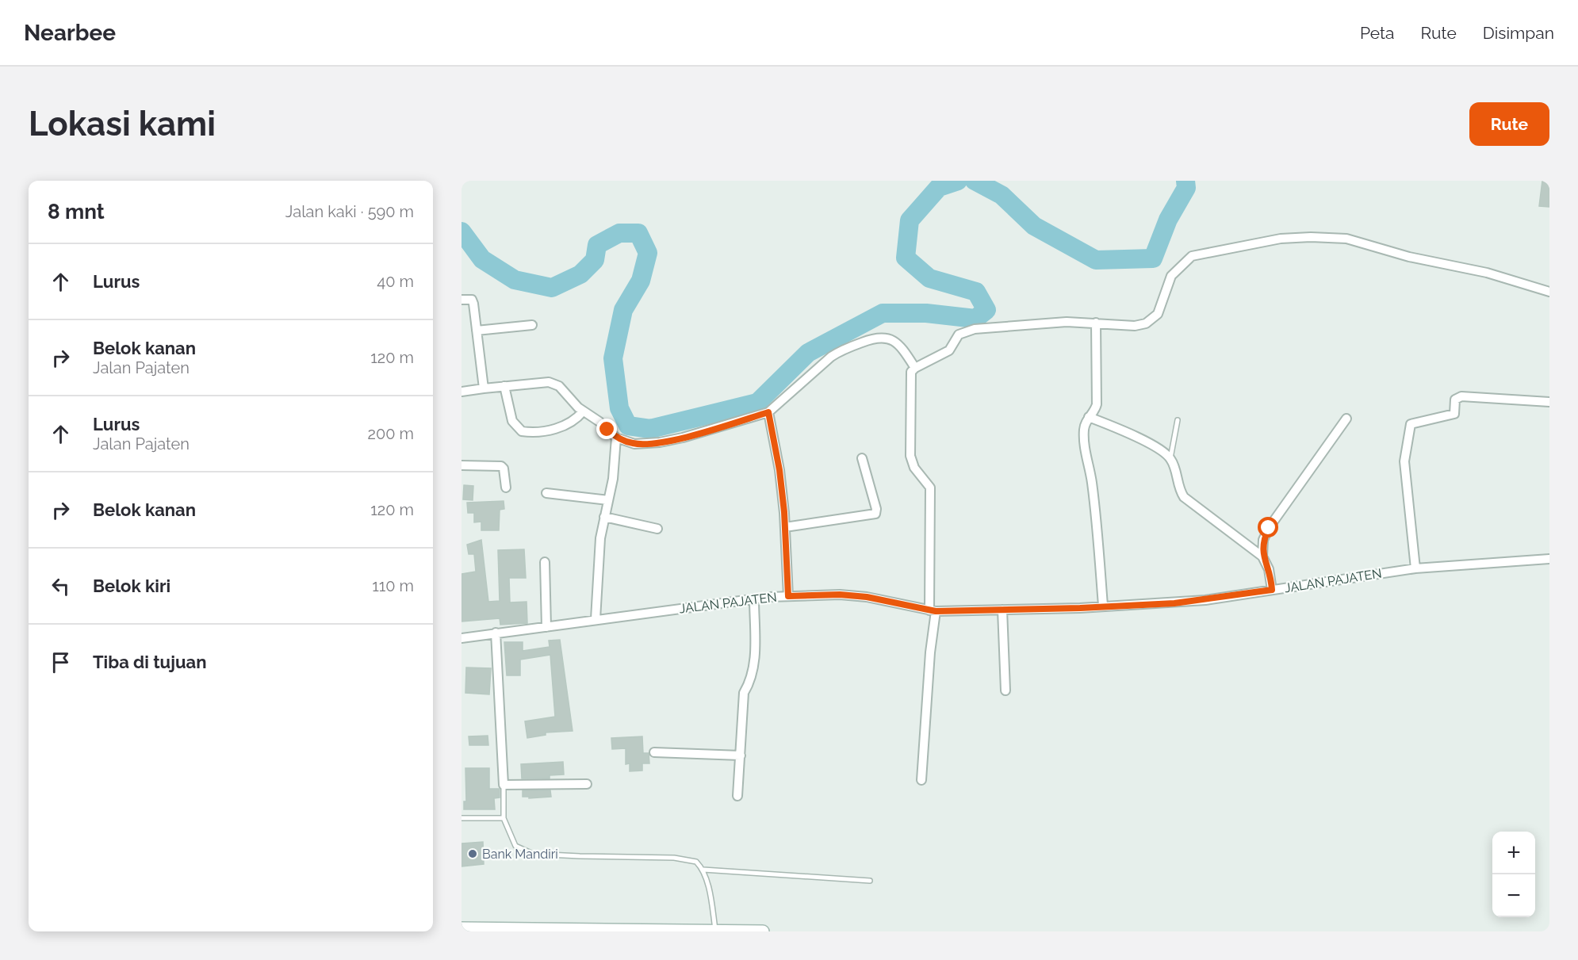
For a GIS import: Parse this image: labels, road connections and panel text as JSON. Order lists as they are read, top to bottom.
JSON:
{
  "streets": {
    "street": ["JALAN PAJATEN"]
  },
  "places": ["Bank Mandiri"],
  "page": {
    "header": "Nearbee",
    "nav": ["Peta", "Rute", "Disimpan"],
    "buttons": "Rute",
    "title": "Lokasi kami",
    "heading": ["8 mnt", "Jalan kaki · 590 m"],
    "list": [
      ["Lurus", "40 m"],
      ["Belok kanan", "Jalan Pajaten", "120 m"],
      ["Lurus", "Jalan Pajaten", "200 m"],
      ["Belok kanan", "120 m"],
      ["Belok kiri", "110 m"],
      "Tiba di tujuan"
    ],
    "map_buttons": ["+", "−"]
  }
}
